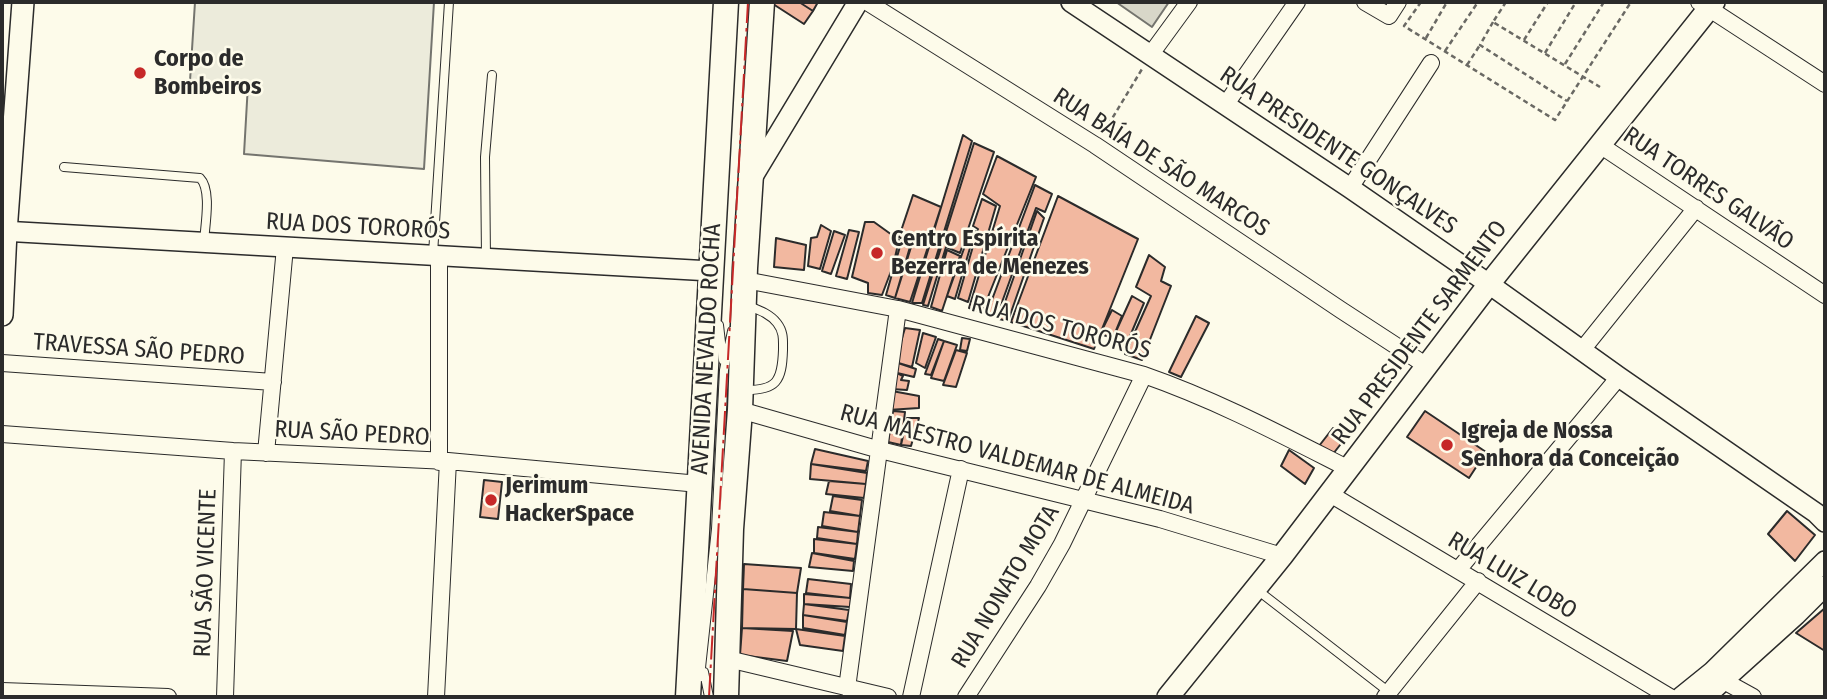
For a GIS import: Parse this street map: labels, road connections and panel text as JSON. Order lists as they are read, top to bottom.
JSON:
{
  "streets": {
    "highway": ["AVENIDA NEVALDO ROCHA"],
    "main road": ["RUA PRESIDENTE SARMENTO"],
    "street": [
      "RUA PRESIDENTE GONÇALVES",
      "RUA BAÍA DE SÃO MARCOS",
      "RUA TORRES GALVÃO",
      "RUA DOS TORORÓS",
      "TRAVESSA SÃO PEDRO",
      "RUA SÃO PEDRO",
      "RUA MAESTRO VALDEMAR DE ALMEIDA",
      "RUA SÃO VICENTE",
      "RUA LUIZ LOBO",
      "RUA NONATO MOTA"
    ]
  },
  "crossings": [
    ["RUA PRESIDENTE GONÇALVES", "RUA PRESIDENTE SARMENTO"],
    ["RUA BAÍA DE SÃO MARCOS", "RUA PRESIDENTE SARMENTO"],
    ["RUA TORRES GALVÃO", "RUA PRESIDENTE SARMENTO"],
    ["RUA DOS TORORÓS", "RUA PRESIDENTE SARMENTO"],
    ["RUA DOS TORORÓS", "AVENIDA NEVALDO ROCHA"],
    ["RUA DOS TORORÓS", "RUA NONATO MOTA"],
    ["RUA PRESIDENTE SARMENTO", "RUA MAESTRO VALDEMAR DE ALMEIDA"],
    ["RUA PRESIDENTE SARMENTO", "RUA LUIZ LOBO"],
    ["AVENIDA NEVALDO ROCHA", "RUA SÃO PEDRO"],
    ["AVENIDA NEVALDO ROCHA", "RUA MAESTRO VALDEMAR DE ALMEIDA"],
    ["RUA SÃO PEDRO", "RUA SÃO VICENTE"],
    ["RUA MAESTRO VALDEMAR DE ALMEIDA", "RUA NONATO MOTA"]
  ],
  "places": [
    "Corpo de Bombeiros",
    "Centro Espírita Bezerra de Menezes",
    "Igreja de Nossa Senhora da Conceição",
    "Jerimum HackerSpace"
  ]
}
